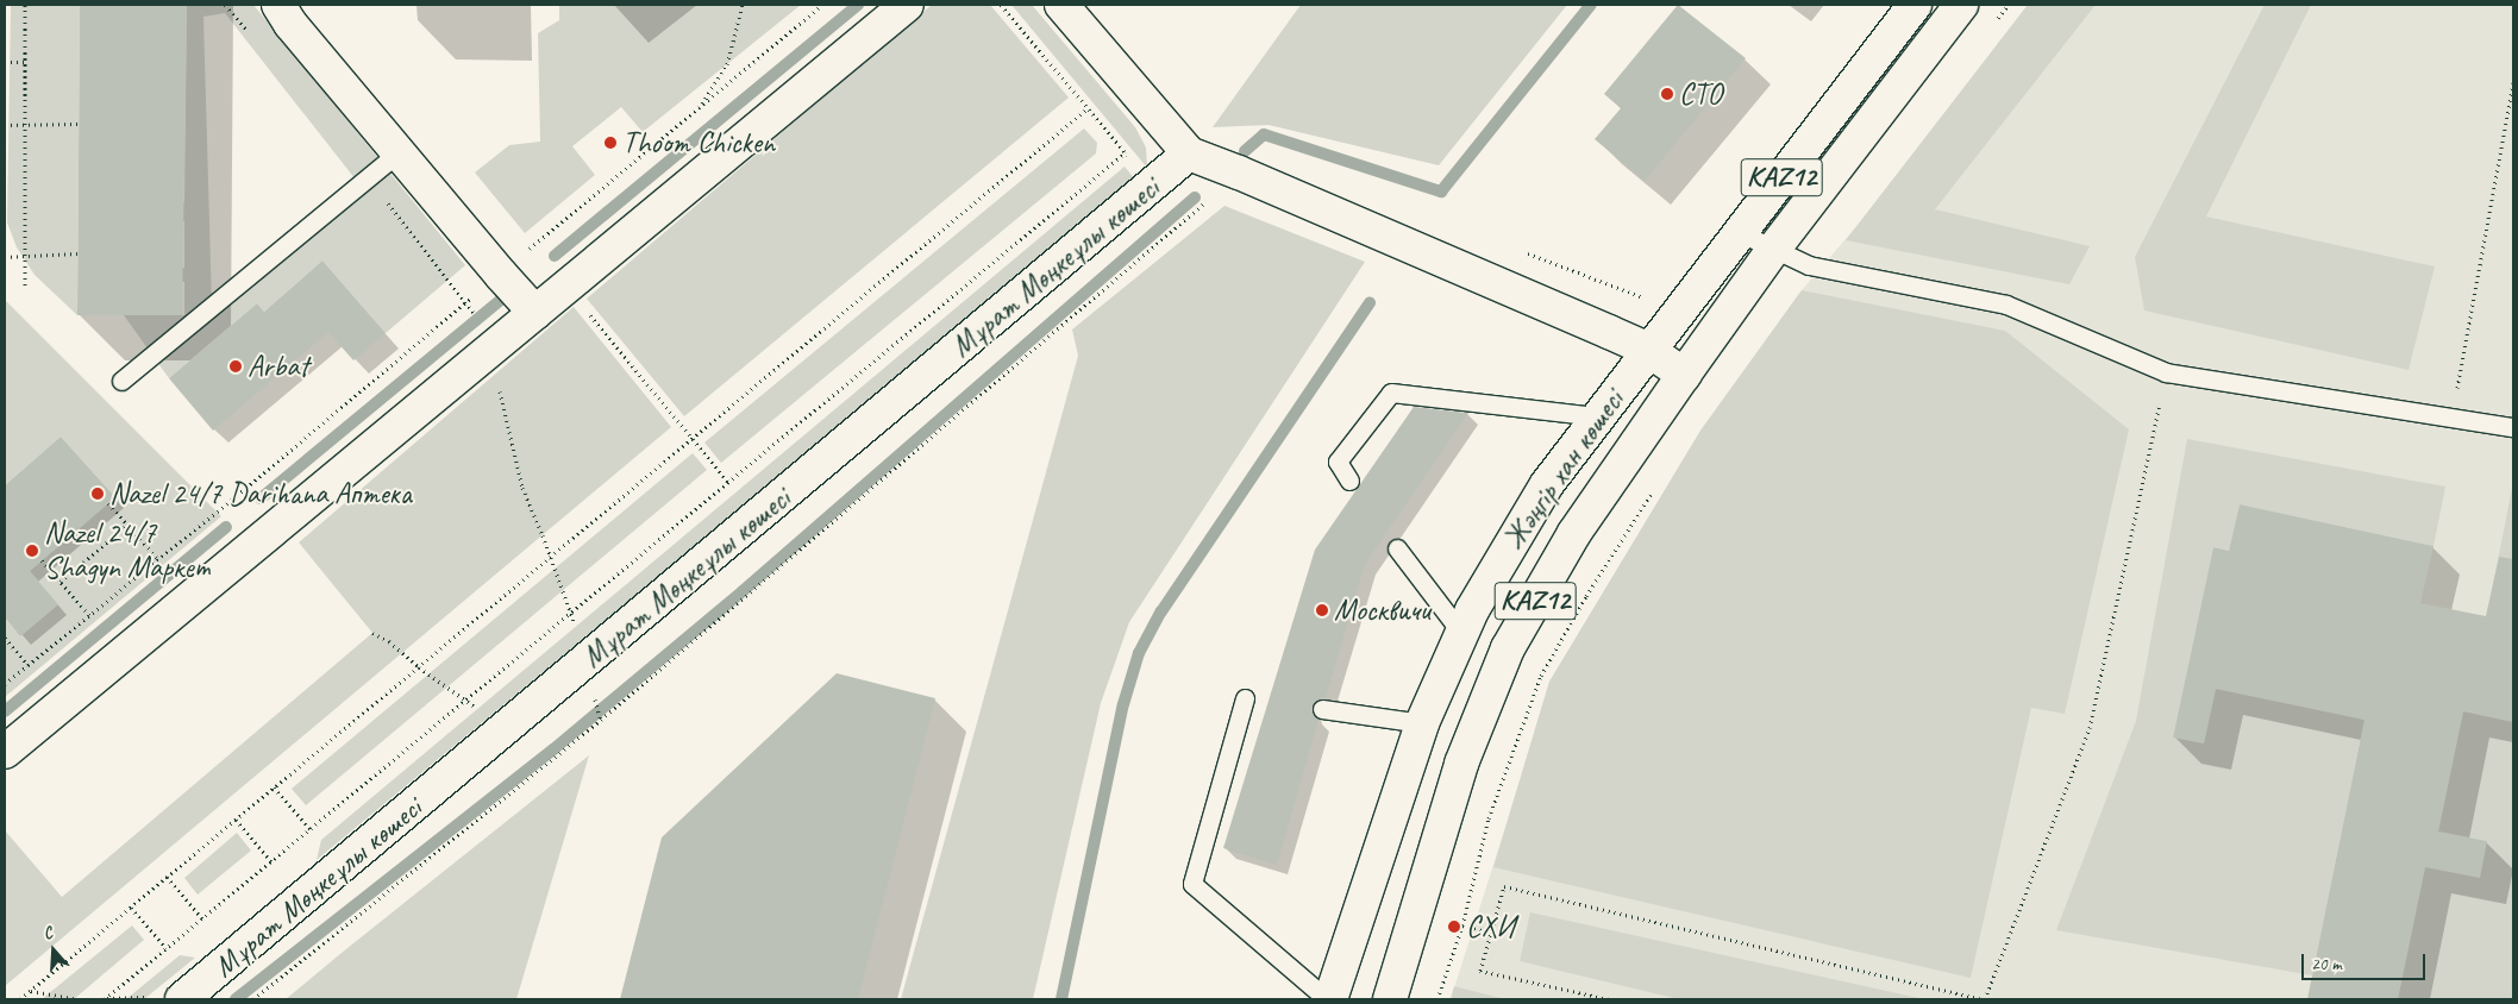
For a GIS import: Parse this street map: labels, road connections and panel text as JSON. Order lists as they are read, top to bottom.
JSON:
{
  "streets": {
    "main road": ["KAZ12", "Мұрат Мөңкеұлы көшесі", "Жәңгір хан көшесі"]
  },
  "places": [
    "СТО",
    "Thoom Chicken",
    "Arbat",
    "Nazel 24/7 Darihana Аптека",
    "Nazel 24/7 Shagyn Маркет",
    "Москвичи",
    "СХИ"
  ],
  "scale_bar": "20 m",
  "north": "top"
}
